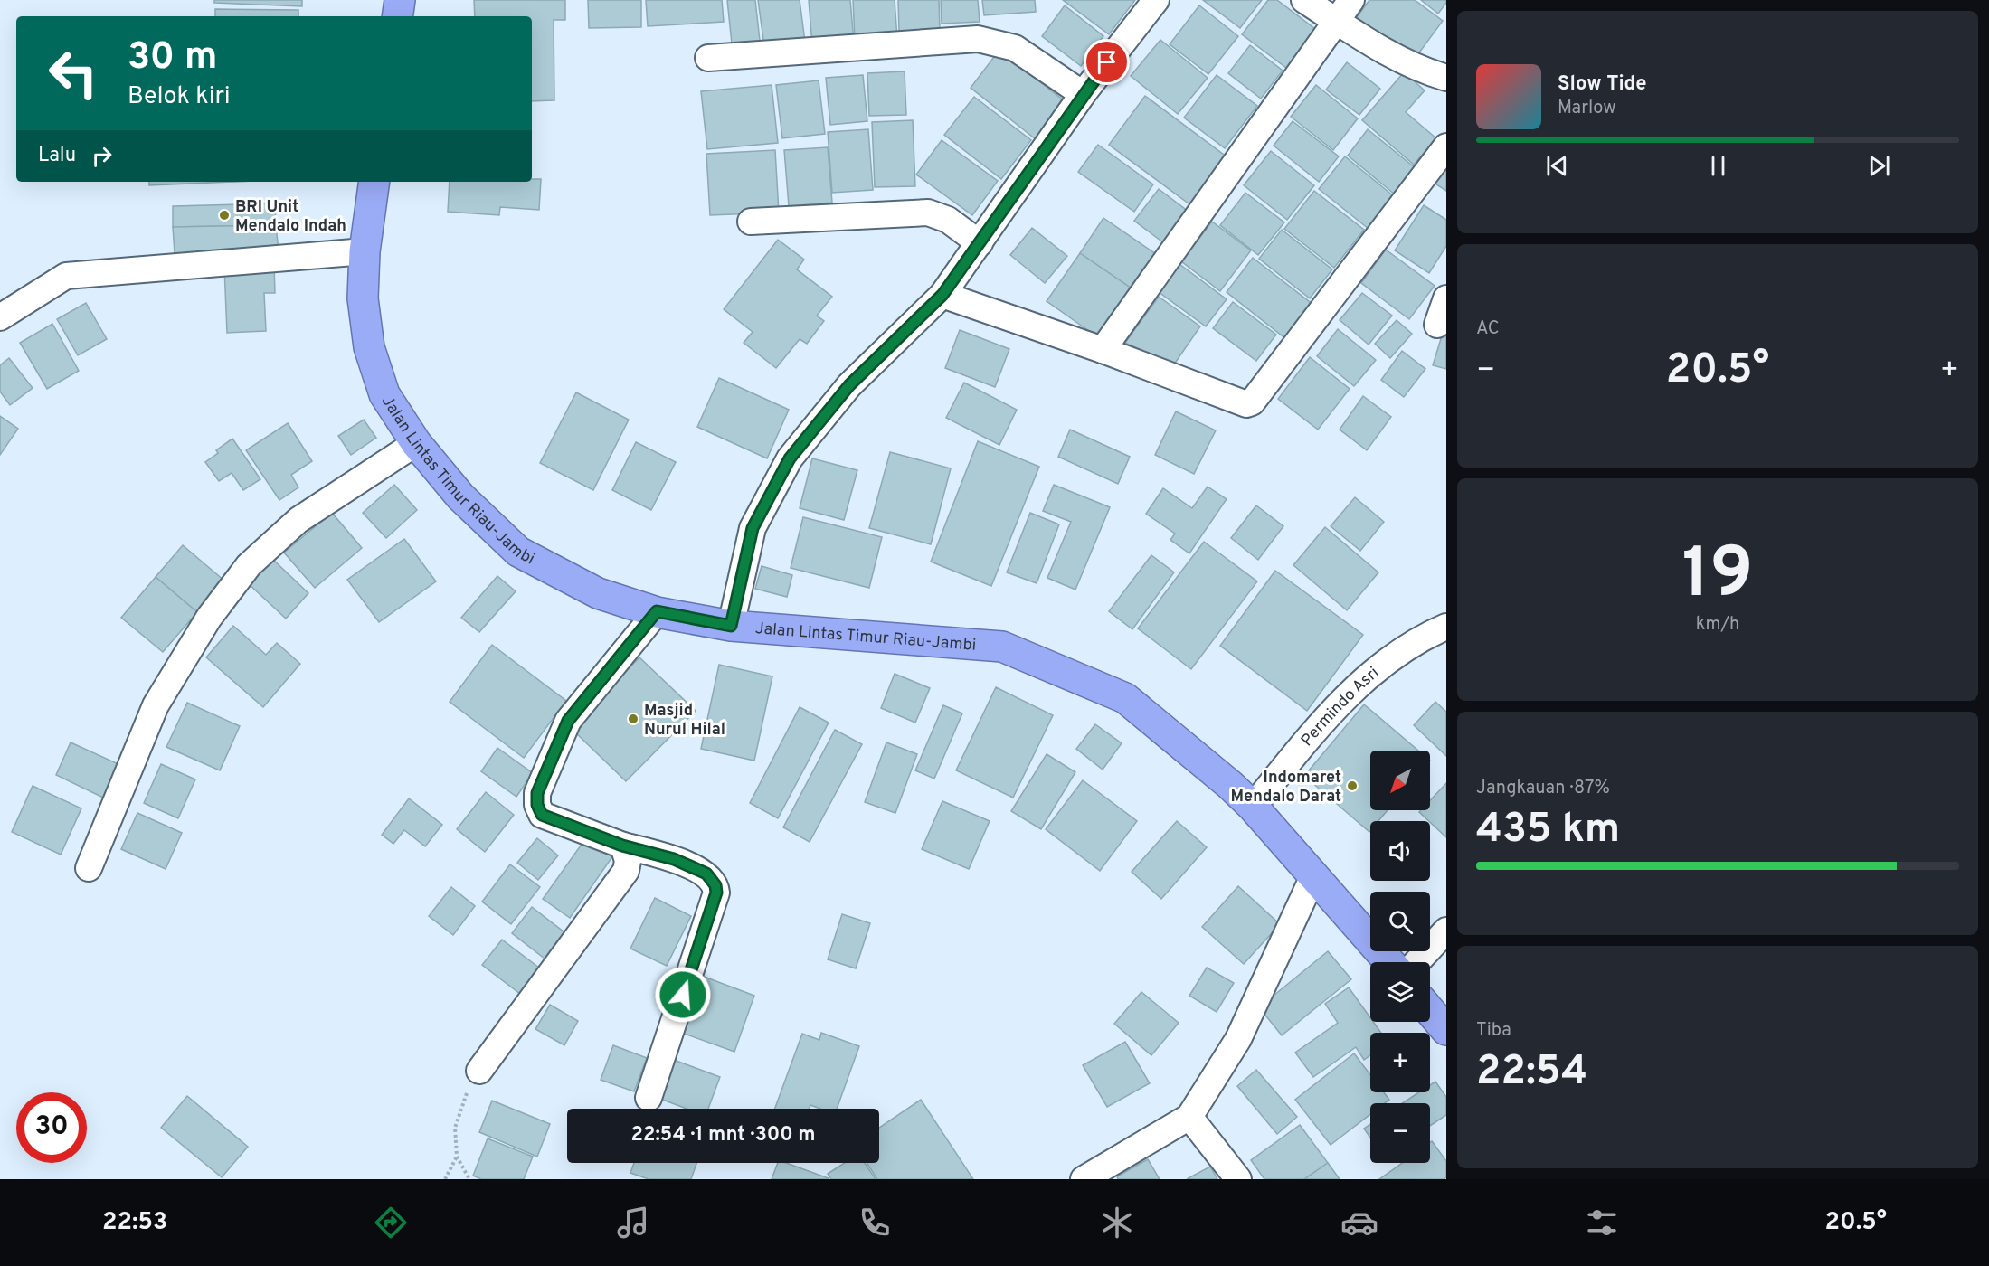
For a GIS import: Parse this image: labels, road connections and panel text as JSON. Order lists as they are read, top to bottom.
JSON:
{
  "streets": {
    "highway": ["Jalan Lintas Timur Riau-Jambi"],
    "street": ["Permindo Asri"]
  },
  "crossings": [
    ["Jalan Lintas Timur Riau-Jambi", "Permindo Asri"]
  ],
  "places": ["BRI Unit Mendalo Indah", "Masjid Nurul Hilal", "Indomaret Mendalo Darat"],
  "north": "bottom left",
  "page": {
    "turn": ["30 m", "Belok kiri"],
    "song": ["Slow Tide", "Marlow"],
    "then": "Lalu",
    "tile": [
      "AC",
      ["19", "km/h"],
      ["Jangkauan · 87%", "435 km"],
      ["Tiba", "22:54"]
    ],
    "heat": ["−", "20.5°", "+"],
    "map_buttons": ["+", "−"],
    "limit": "30",
    "trip": "22:54 · 1 mnt · 300 m",
    "tabs": ["22:53", "20.5°"]
  }
}
